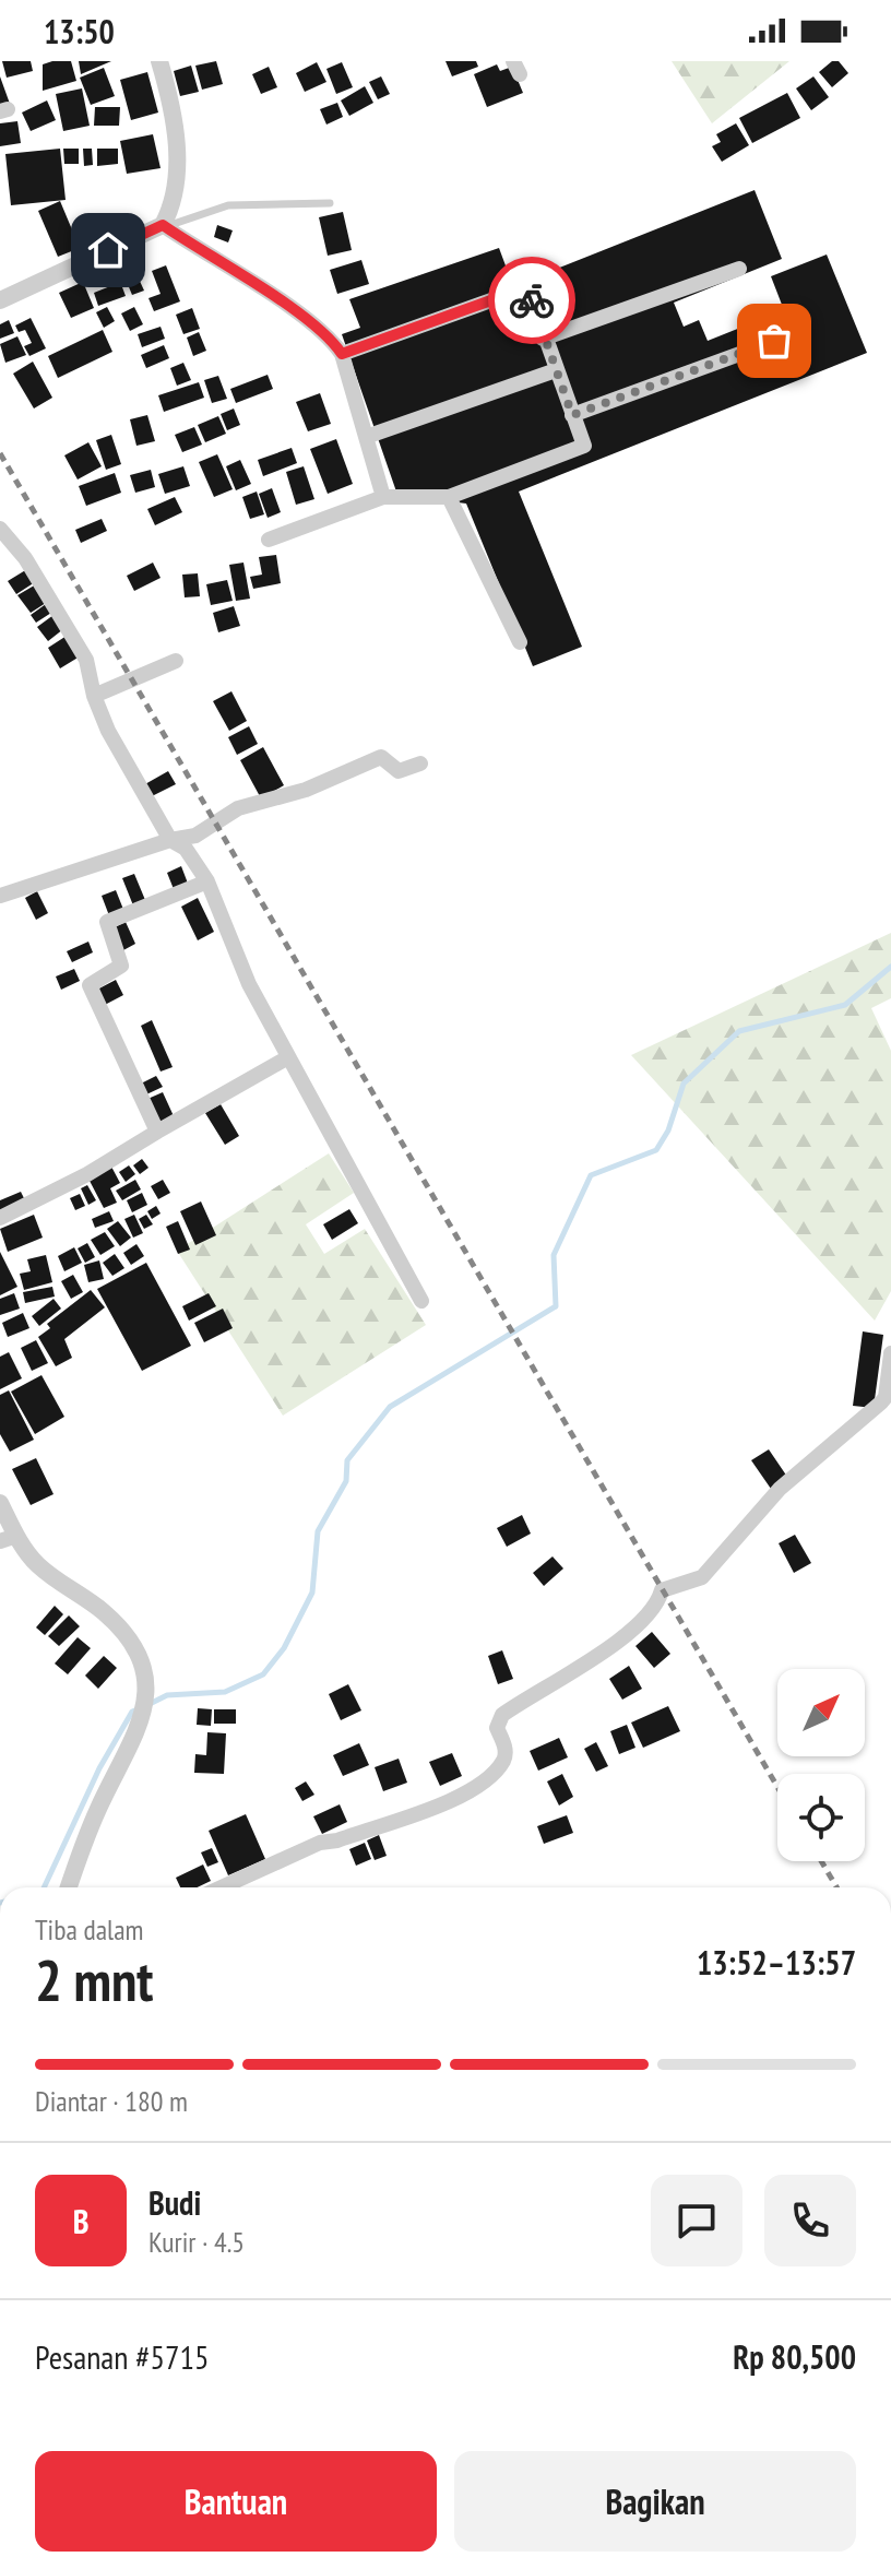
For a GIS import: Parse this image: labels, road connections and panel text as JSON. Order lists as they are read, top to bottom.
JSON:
{
  "north": "top right",
  "page": {
    "status": "13:50",
    "heading": ["2 mnt", "Tiba dalam", "13:52–13:57"],
    "panel": [
      "Budi",
      "Kurir · 4.5",
      "Pesanan #5715",
      "Rp 80,500"
    ],
    "bar": "Diantar · 180 m",
    "round": "B",
    "buttons": ["Bantuan", "Bagikan"]
  }
}
